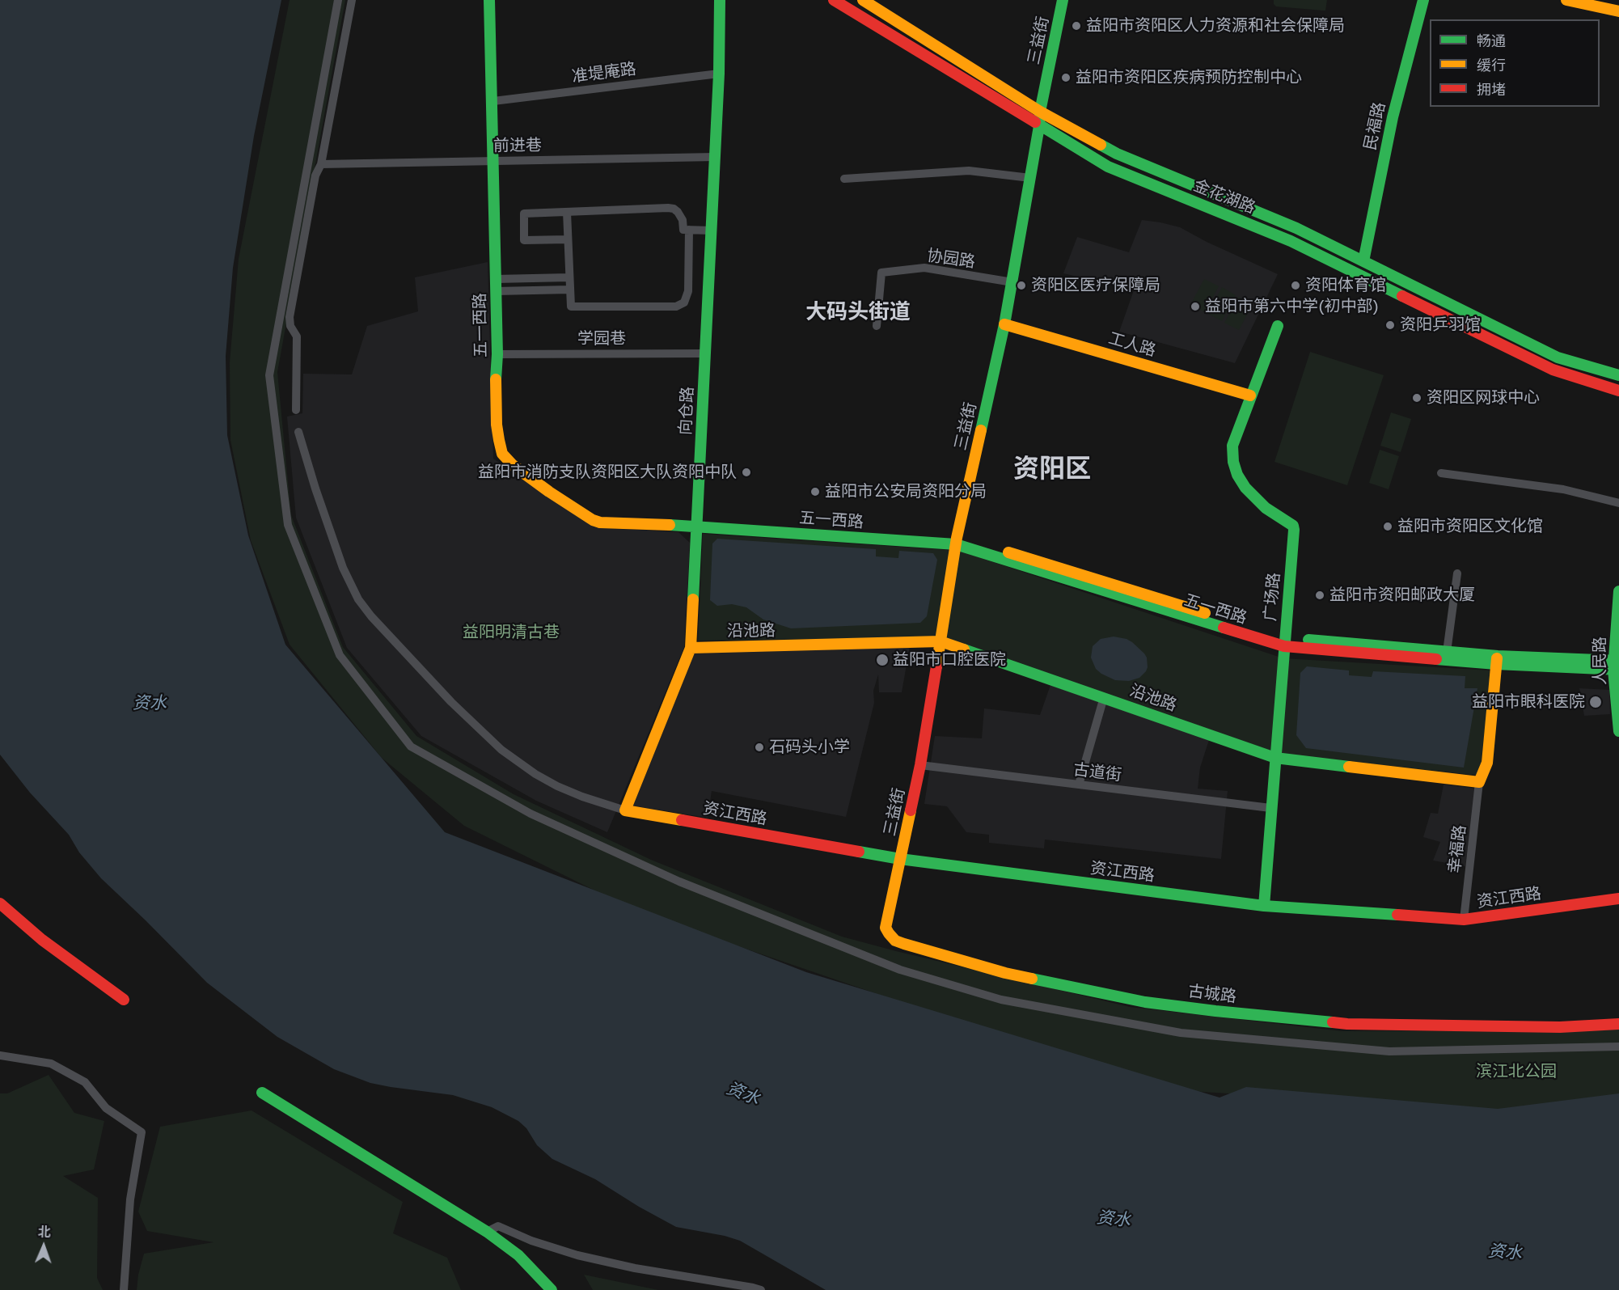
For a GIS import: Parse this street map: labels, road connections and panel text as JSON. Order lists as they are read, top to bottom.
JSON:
{
  "streets": {
    "street": [
      "三益街",
      "准堤庵路",
      "民福路",
      "前进巷",
      "金花湖路",
      "协园路",
      "五一西路",
      "学园巷",
      "工人路",
      "向仓路",
      "广场路",
      "沿池路",
      "人民路",
      "古道街",
      "资江西路",
      "幸福路",
      "古城路"
    ]
  },
  "crossings": [
    ["三益街", "金花湖路"],
    ["三益街", "协园路"],
    ["三益街", "五一西路"],
    ["三益街", "工人路"],
    ["三益街", "沿池路"],
    ["三益街", "古道街"],
    ["三益街", "资江西路"],
    ["三益街", "古城路"],
    ["准堤庵路", "五一西路"],
    ["准堤庵路", "向仓路"],
    ["前进巷", "五一西路"],
    ["前进巷", "向仓路"],
    ["五一西路", "学园巷"],
    ["五一西路", "向仓路"],
    ["五一西路", "广场路"],
    ["学园巷", "向仓路"],
    ["工人路", "广场路"],
    ["向仓路", "沿池路"],
    ["向仓路", "资江西路"],
    ["广场路", "沿池路"],
    ["广场路", "古道街"],
    ["广场路", "资江西路"],
    ["沿池路", "幸福路"],
    ["资江西路", "幸福路"],
    ["资江西路", "古城路"]
  ],
  "districts": ["大码头街道", "资阳区"],
  "water": ["资水"],
  "parks": ["益阳明清古巷", "滨江北公园"],
  "places": [
    "益阳市资阳区人力资源和社会保障局",
    "益阳市资阳区疾病预防控制中心",
    "资阳区医疗保障局",
    "资阳体育馆",
    "益阳市第六中学(初中部)",
    "资阳乒羽馆",
    "资阳区网球中心",
    "益阳市消防支队资阳区大队资阳中队",
    "益阳市公安局资阳分局",
    "益阳市资阳区文化馆",
    "益阳市资阳邮政大厦",
    "益阳市口腔医院",
    "益阳市眼科医院",
    "石码头小学"
  ],
  "legend": ["畅通", "缓行", "拥堵"],
  "north": "top"
}
